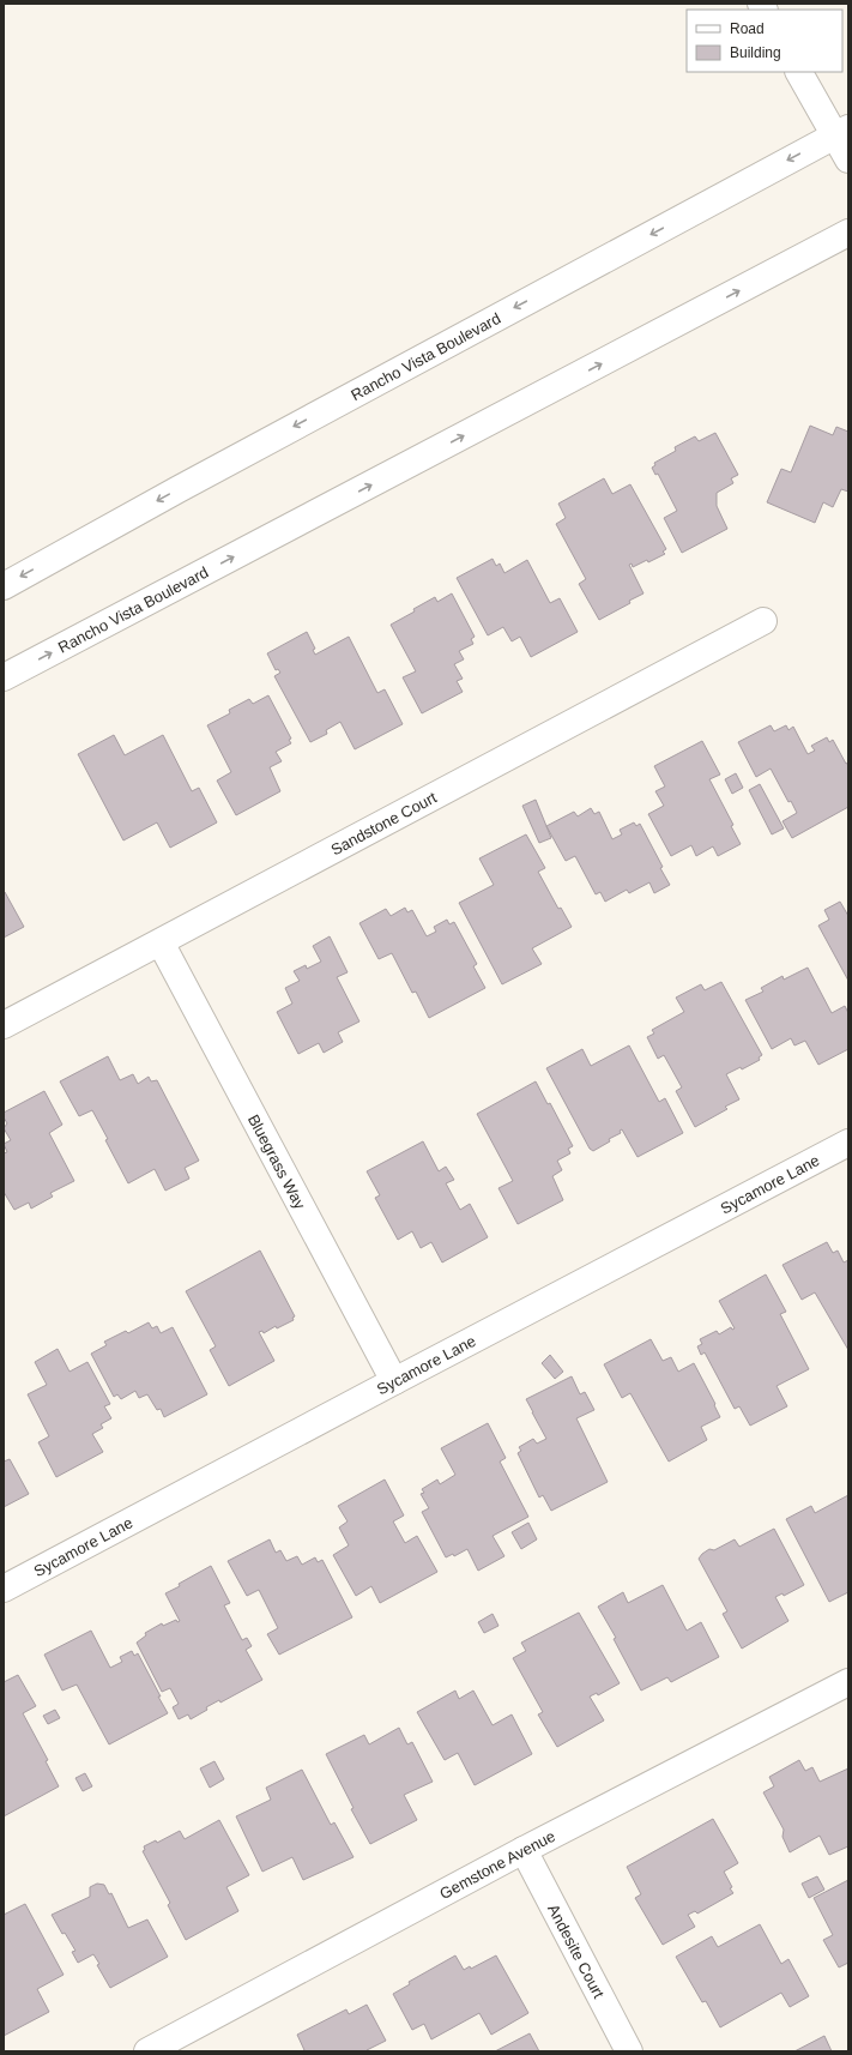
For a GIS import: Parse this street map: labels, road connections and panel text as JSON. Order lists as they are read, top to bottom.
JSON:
{
  "streets": {
    "street": [
      "Rancho Vista Boulevard",
      "Sandstone Court",
      "Bluegrass Way",
      "Sycamore Lane",
      "Gemstone Avenue",
      "Andesite Court"
    ]
  },
  "crossings": [
    ["Sandstone Court", "Bluegrass Way"],
    ["Bluegrass Way", "Sycamore Lane"],
    ["Gemstone Avenue", "Andesite Court"]
  ],
  "legend": ["Road", "Building"]
}
